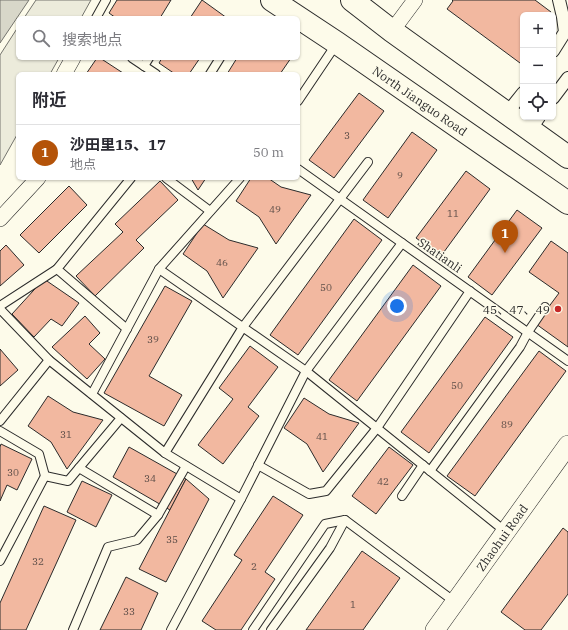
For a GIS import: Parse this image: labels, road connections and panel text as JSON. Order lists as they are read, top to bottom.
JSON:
{
  "streets": {
    "main road": ["North Jianguo Road"],
    "street": ["Zhaohui Road"],
    "lane": ["Shatianli"]
  },
  "places": ["45、47、49"],
  "house_numbers": [
    "3",
    "9",
    "49",
    "11",
    "46",
    "50",
    "39",
    "50",
    "89",
    "31",
    "41",
    "30",
    "34",
    "42",
    "35",
    "32",
    "2",
    "1",
    "33"
  ],
  "page": {
    "map_buttons": ["+", "−"],
    "search": "搜索地点",
    "heading": "附近",
    "list": [
      {
        "mark": "1",
        "name": "沙田里15、17",
        "note": "地点",
        "value": "50 m"
      }
    ],
    "pins": "1"
  }
}
